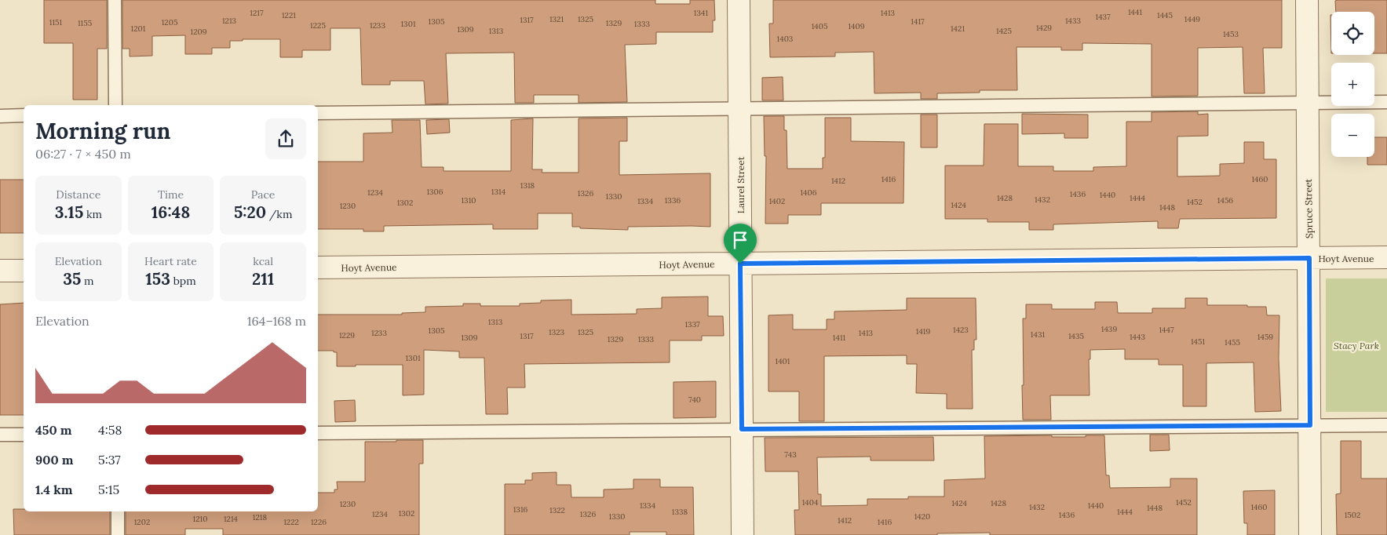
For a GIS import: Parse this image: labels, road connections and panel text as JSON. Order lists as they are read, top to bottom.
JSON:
{
  "streets": {
    "street": ["Laurel Street", "Spruce Street", "Hoyt Avenue"]
  },
  "crossings": [
    ["Laurel Street", "Hoyt Avenue"],
    ["Spruce Street", "Hoyt Avenue"]
  ],
  "parks": ["Stacy Park"],
  "house_numbers": [
    "1441",
    "1217",
    "1341",
    "1413",
    "1221",
    "1445",
    "1437",
    "1321",
    "1325",
    "1449",
    "1317",
    "1213",
    "1433",
    "1305",
    "1417",
    "1151",
    "1205",
    "1155",
    "1329",
    "1301",
    "1333",
    "1225",
    "1233",
    "1405",
    "1409",
    "1429",
    "1201",
    "1421",
    "1309",
    "1313",
    "1425",
    "1209",
    "1453",
    "1403",
    "1416",
    "1460",
    "1412",
    "1318",
    "1306",
    "1314",
    "1234",
    "1406",
    "1326",
    "1436",
    "1440",
    "1330",
    "1428",
    "1444",
    "1432",
    "1310",
    "1336",
    "1456",
    "1334",
    "1402",
    "1452",
    "1302",
    "1424",
    "1230",
    "1448",
    "1313",
    "1337",
    "1439",
    "1423",
    "1447",
    "1305",
    "1419",
    "1323",
    "1325",
    "1233",
    "1413",
    "1431",
    "1229",
    "1317",
    "1435",
    "1443",
    "1459",
    "1309",
    "1411",
    "1329",
    "1333",
    "1451",
    "1455",
    "1301",
    "1401",
    "740",
    "743",
    "1404",
    "1452",
    "1424",
    "1428",
    "1230",
    "1334",
    "1440",
    "1432",
    "1460",
    "1448",
    "1316",
    "1322",
    "1338",
    "1444",
    "1302",
    "1234",
    "1326",
    "1436",
    "1502",
    "1330",
    "1420",
    "1218",
    "1210",
    "1214",
    "1412",
    "1202",
    "1222",
    "1226",
    "1416"
  ],
  "page": {
    "map_buttons": ["+", "−"],
    "heading": ["Morning run", "06:27 · 7 × 450 m"],
    "stats": [
      ["Distance", "3.15 km"],
      ["Time", "16:48"],
      ["Pace", "5:20 /km"],
      ["Elevation", "35 m"],
      ["Heart rate", "153 bpm"],
      ["kcal", "211"]
    ],
    "chart": ["Elevation", "164–168 m"],
    "list": [
      {
        "name": "450 m",
        "note": "4:58"
      },
      {
        "name": "900 m",
        "note": "5:37"
      },
      {
        "name": "1.4 km",
        "note": "5:15"
      }
    ]
  }
}
